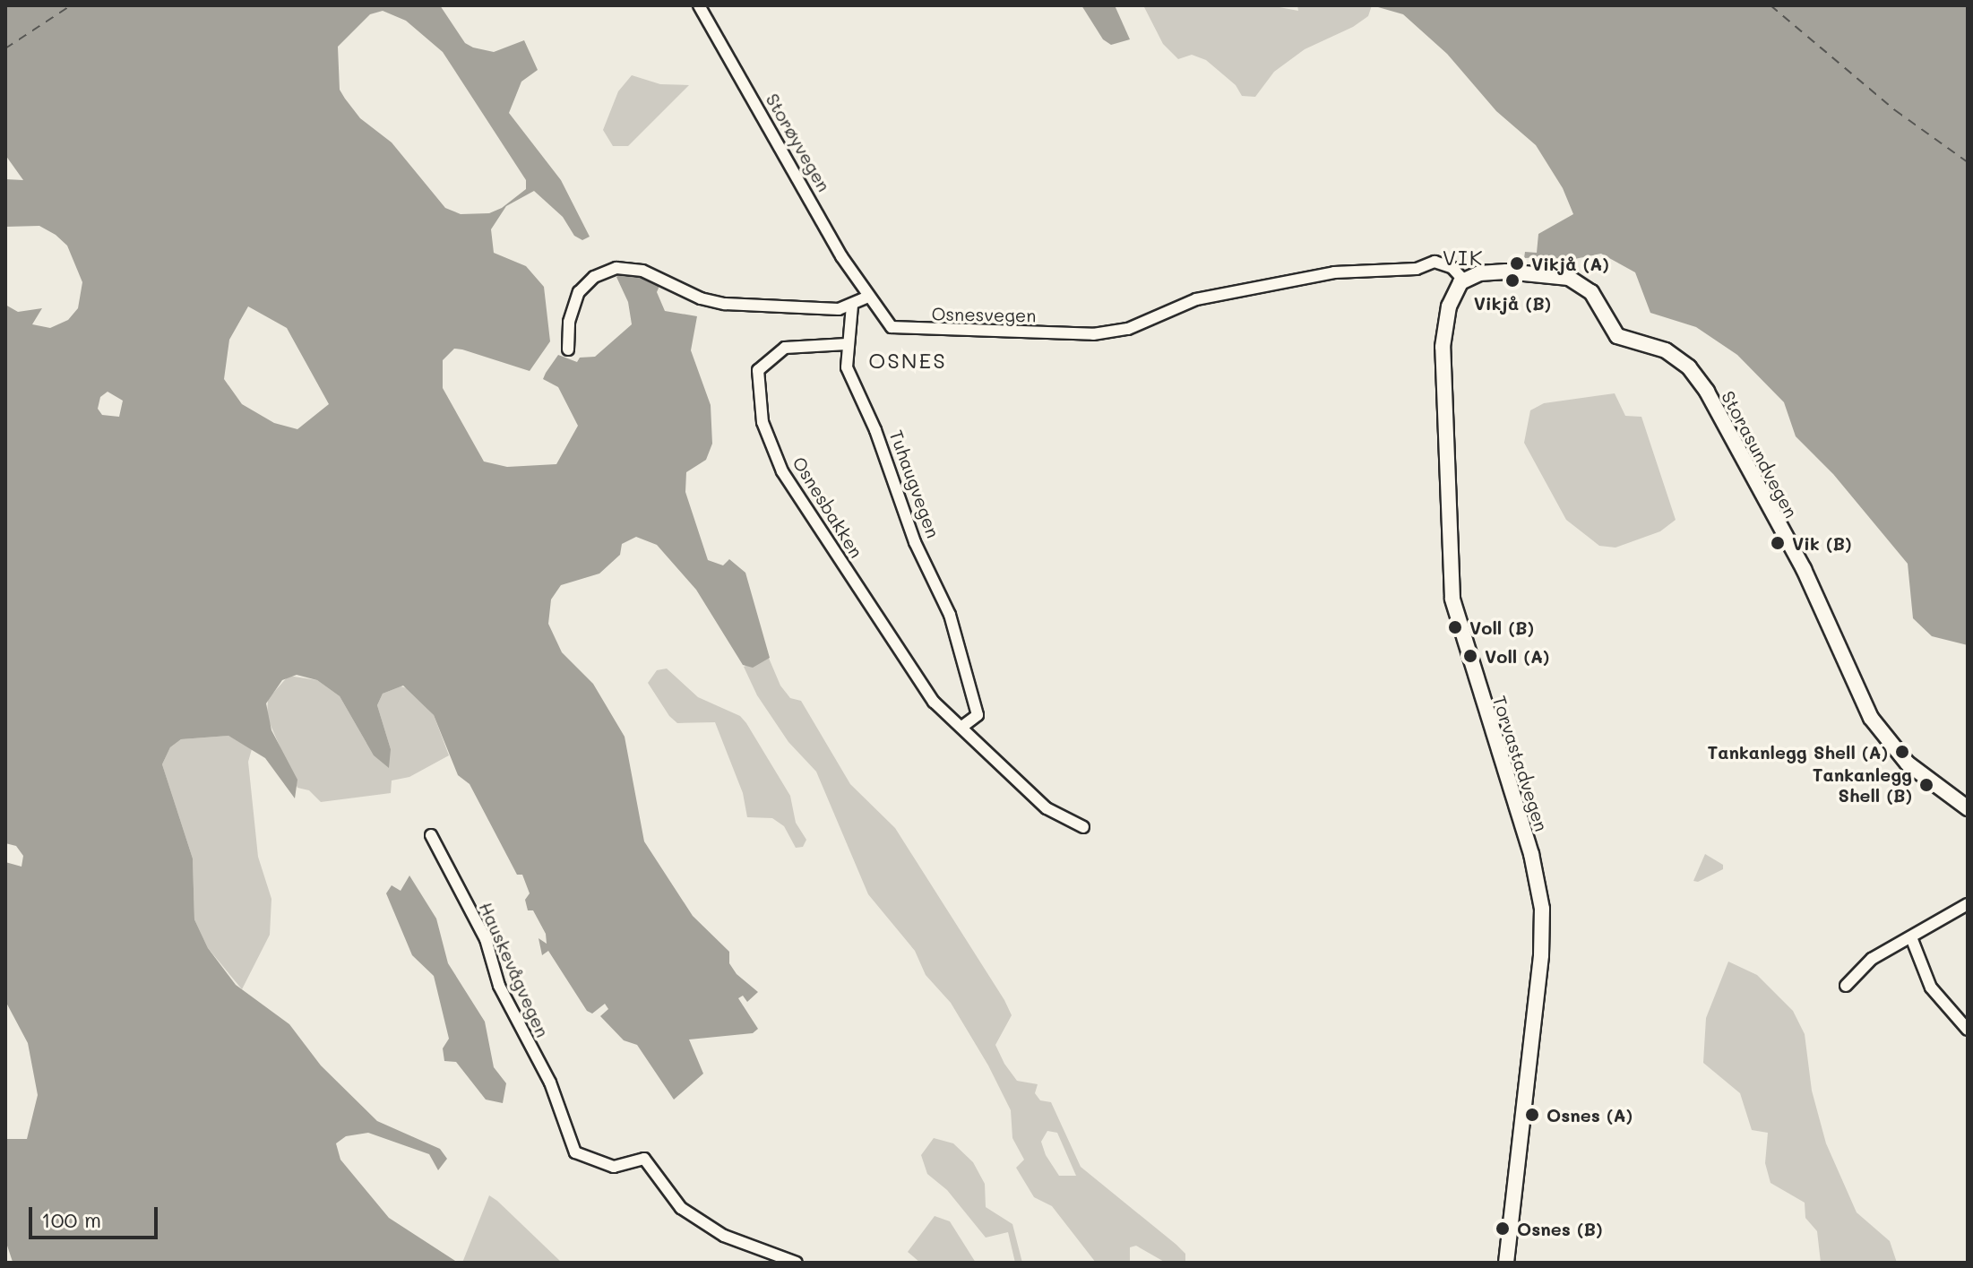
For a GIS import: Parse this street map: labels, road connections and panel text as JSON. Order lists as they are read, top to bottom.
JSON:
{
  "streets": {
    "main road": ["Storasundvegen", "Torvastadvegen"],
    "street": [
      "Storøyvegen",
      "Osnesvegen",
      "Tuhaugvegen",
      "Osnesbakken",
      "Hauskevågvegen"
    ]
  },
  "crossings": [
    ["Storøyvegen", "Osnesvegen"],
    ["Osnesvegen", "Storasundvegen"],
    ["Osnesvegen", "Torvastadvegen"],
    ["Storasundvegen", "Torvastadvegen"],
    ["Tuhaugvegen", "Osnesbakken"]
  ],
  "districts": ["VIK", "OSNES"],
  "places": [
    "Vikjå (A)",
    "Vikjå (B)",
    "Vik (B)",
    "Voll (B)",
    "Voll (A)",
    "Tankanlegg Shell (A)",
    "Tankanlegg Shell (B)",
    "Osnes (A)",
    "Osnes (B)"
  ],
  "scale_bar": "100 m"
}
